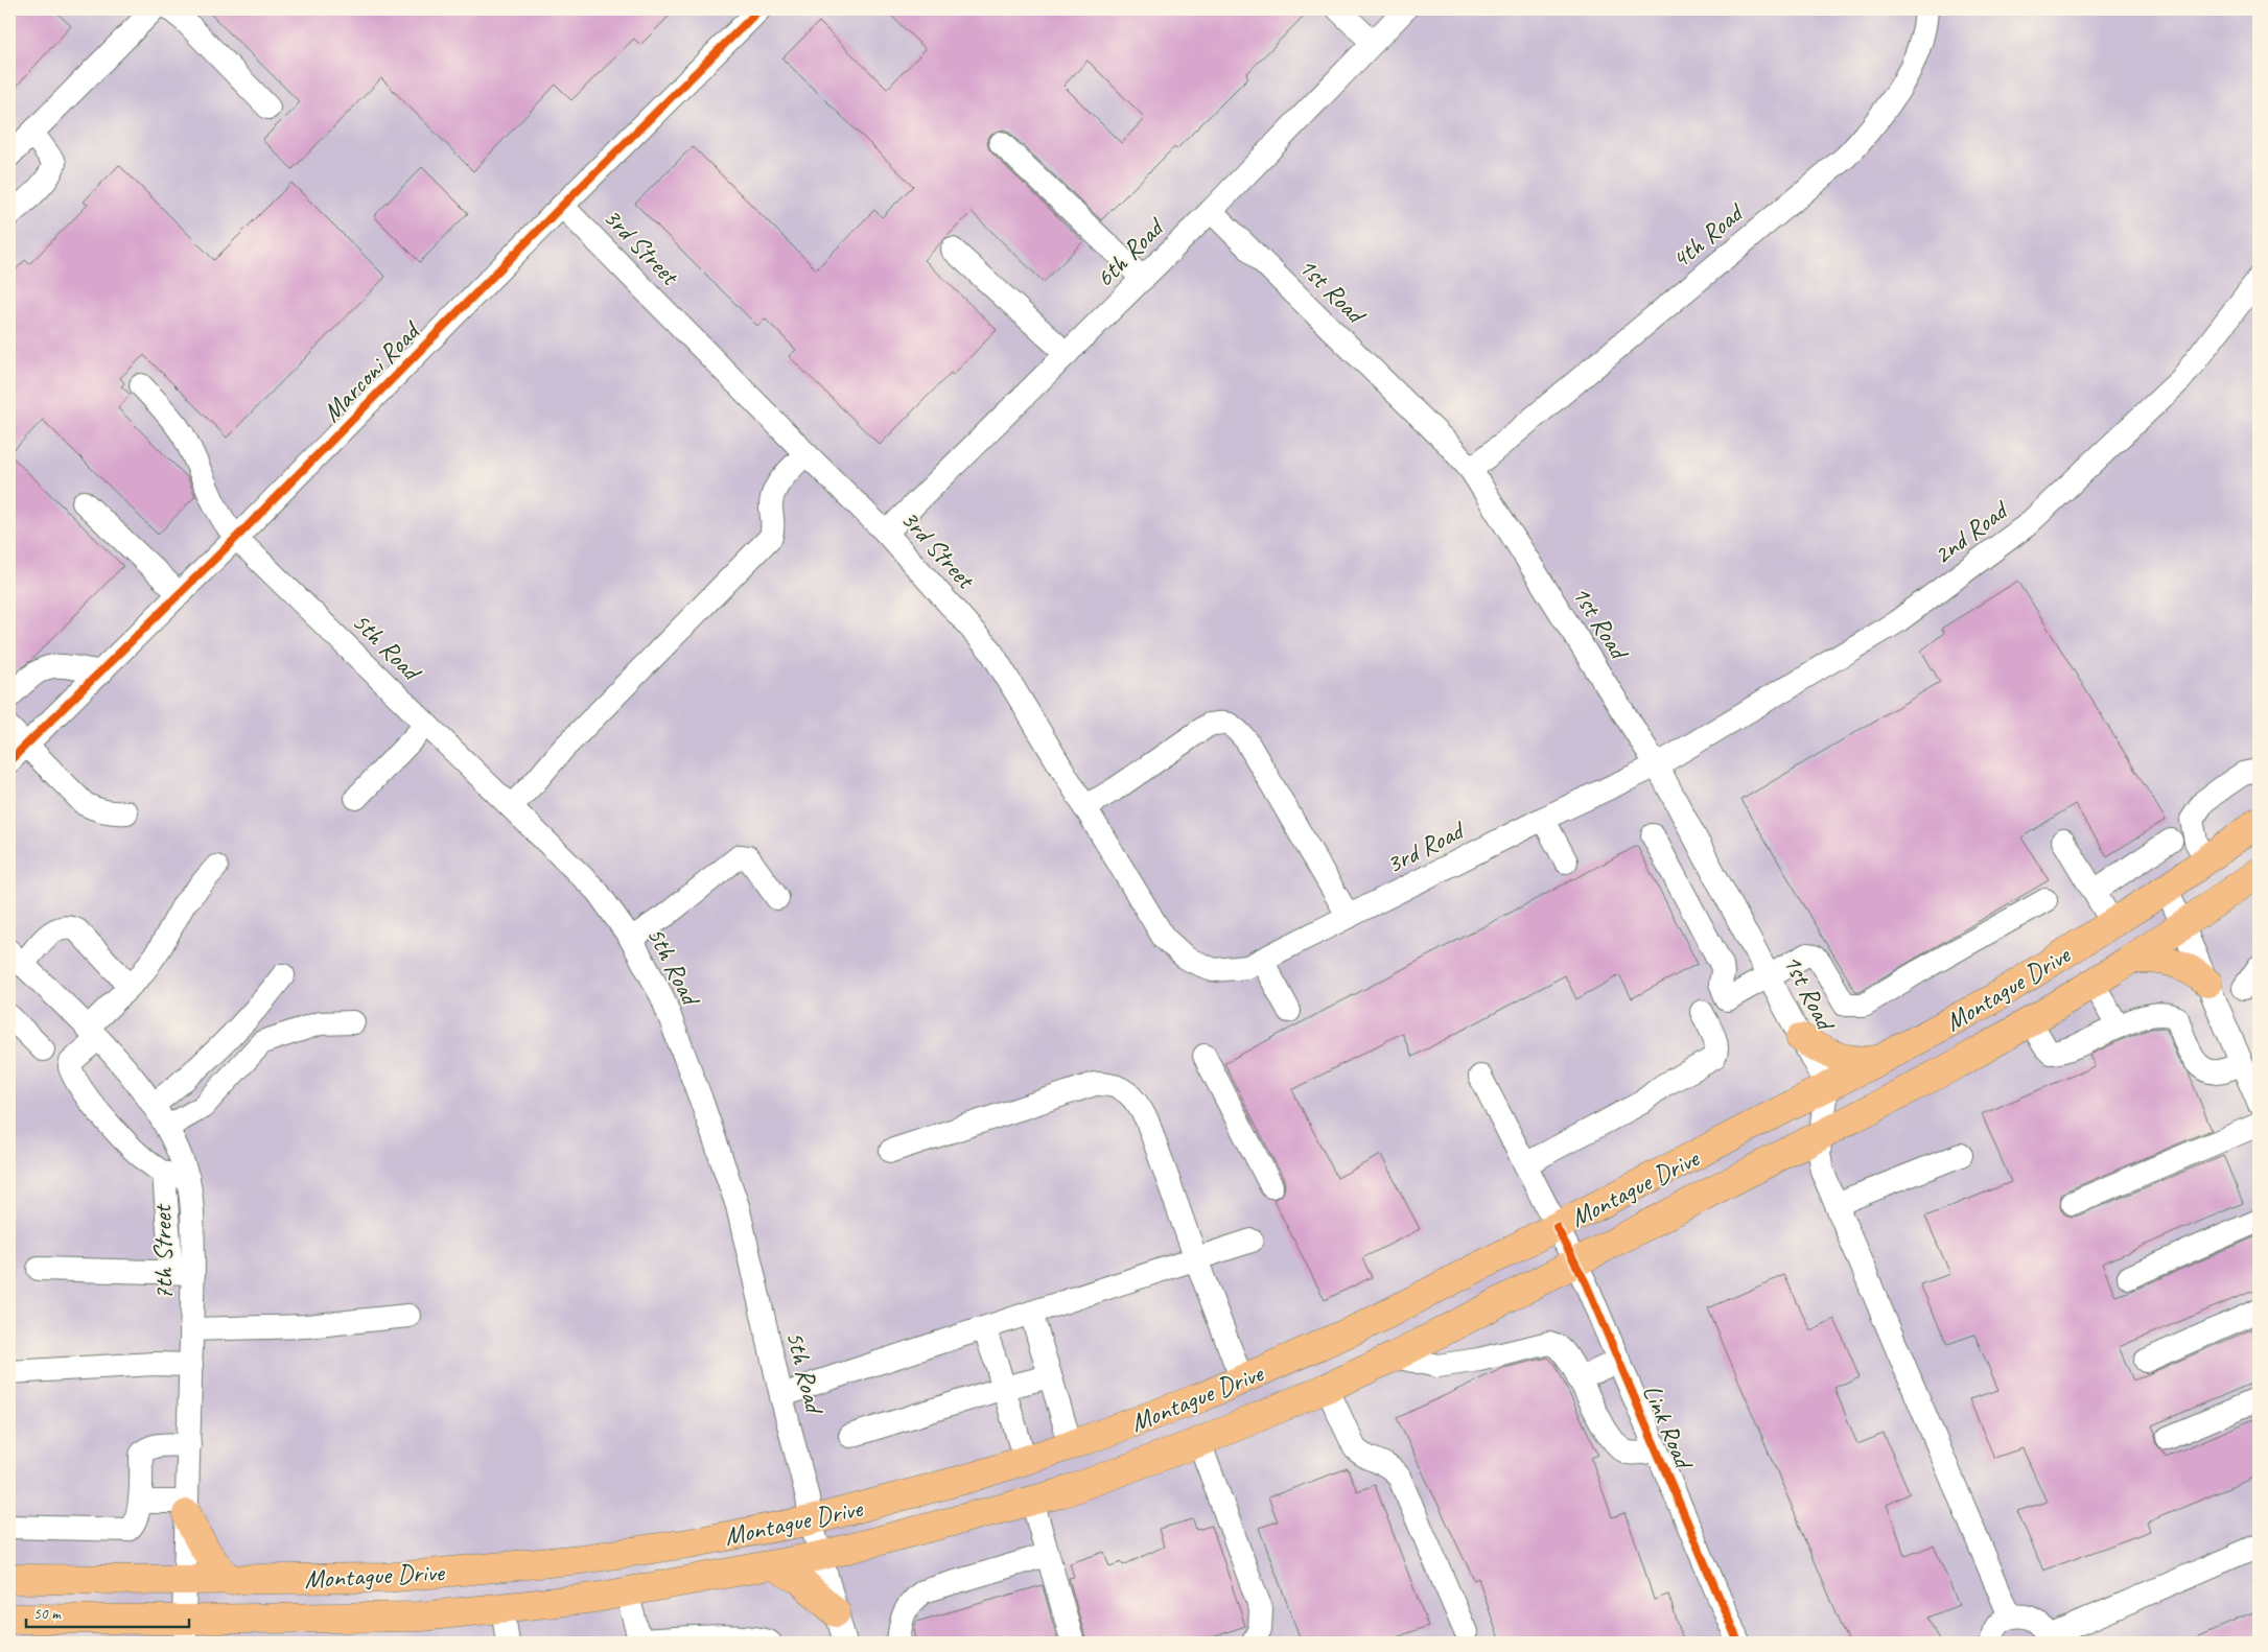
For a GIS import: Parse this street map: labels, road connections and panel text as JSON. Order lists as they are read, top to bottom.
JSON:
{
  "streets": {
    "main road": ["Montague Drive"],
    "street": [
      "4th Road",
      "3rd Street",
      "6th Road",
      "1st Road",
      "Marconi Road",
      "2nd Road",
      "5th Road",
      "3rd Road",
      "7th Street",
      "Link Road"
    ]
  },
  "crossings": [
    ["4th Road", "1st Road"],
    ["3rd Street", "6th Road"],
    ["3rd Street", "Marconi Road"],
    ["3rd Street", "3rd Road"],
    ["6th Road", "1st Road"],
    ["1st Road", "2nd Road"],
    ["1st Road", "3rd Road"],
    ["1st Road", "Montague Drive"],
    ["Marconi Road", "5th Road"],
    ["2nd Road", "3rd Road"],
    ["5th Road", "Montague Drive"],
    ["Montague Drive", "7th Street"],
    ["Montague Drive", "Link Road"]
  ],
  "scale_bar": "50 m"
}
